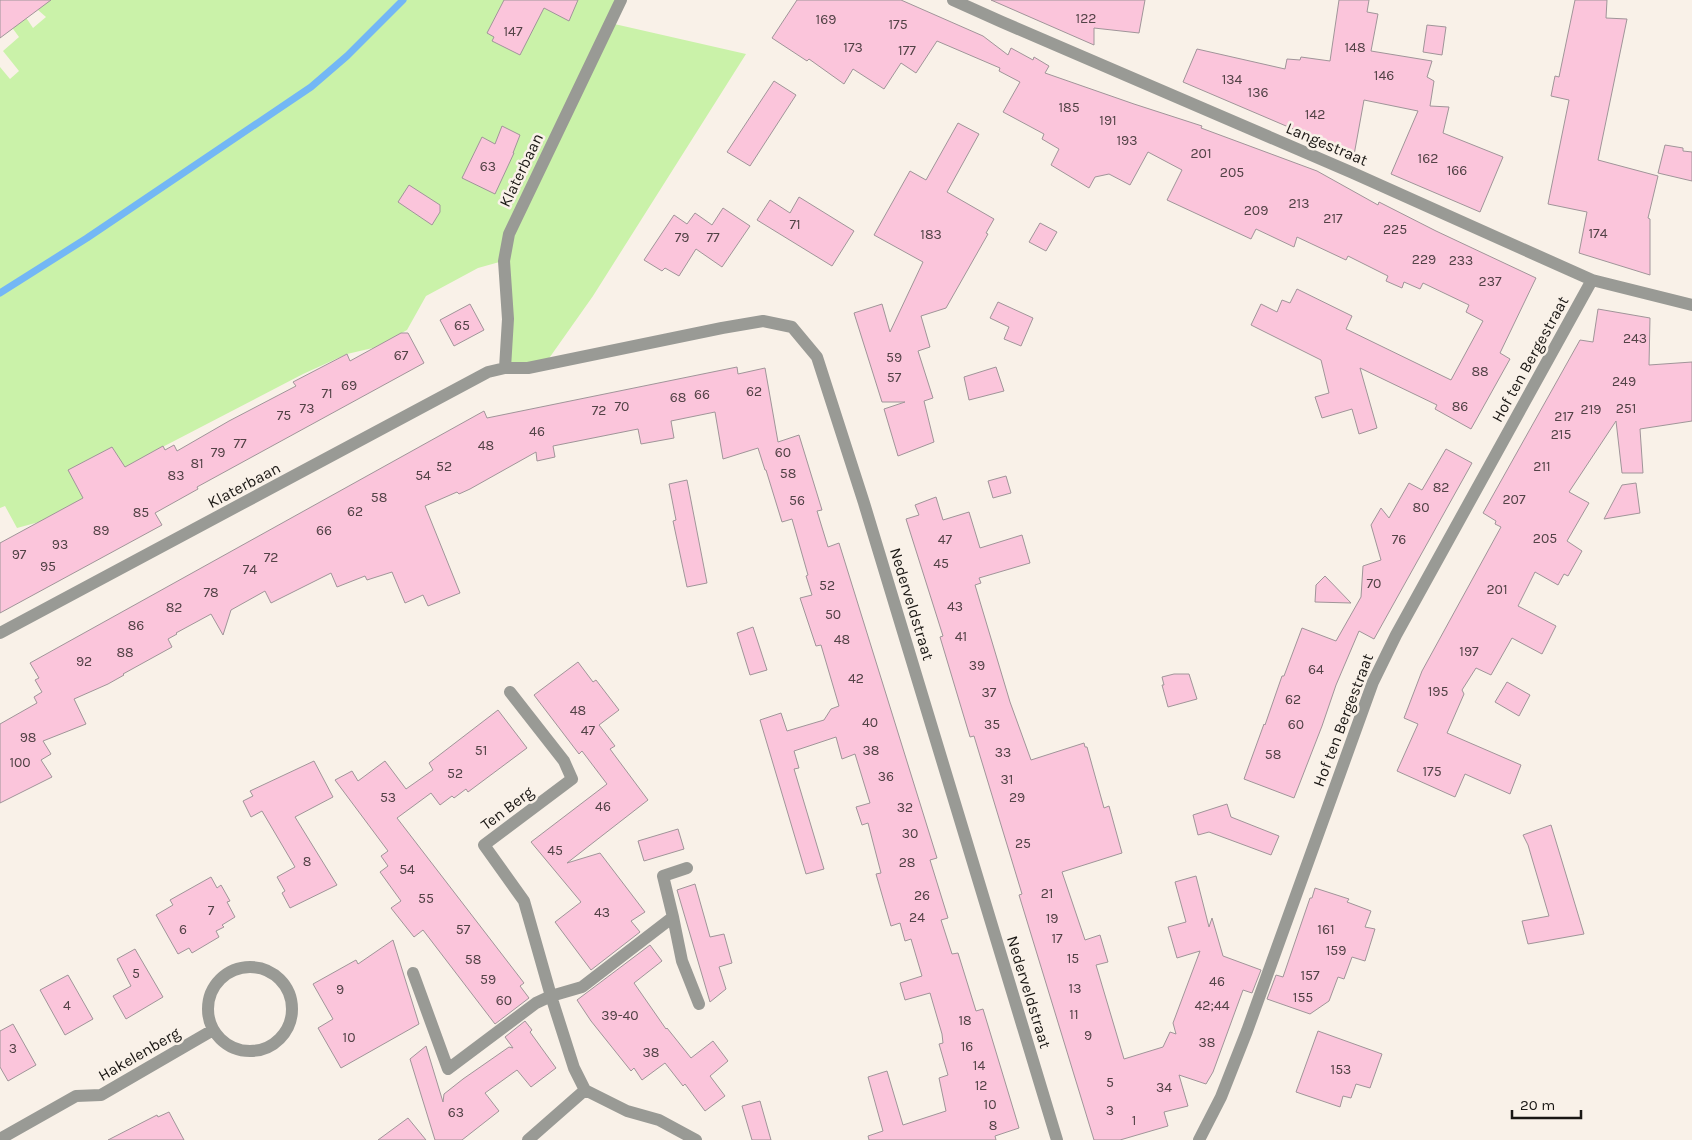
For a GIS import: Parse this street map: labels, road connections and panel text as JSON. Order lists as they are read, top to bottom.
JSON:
{
  "streets": {
    "street": [
      "Langestraat",
      "Klaterbaan",
      "Hof ten Bergestraat",
      "Nederveldstraat",
      "Ten Berg",
      "Hakelenberg"
    ]
  },
  "crossings": [
    ["Langestraat", "Hof ten Bergestraat"],
    ["Klaterbaan", "Nederveldstraat"]
  ],
  "house_numbers": [
    "122",
    "169",
    "175",
    "147",
    "173",
    "148",
    "177",
    "146",
    "134",
    "136",
    "185",
    "142",
    "191",
    "193",
    "201",
    "162",
    "63",
    "166",
    "205",
    "213",
    "209",
    "217",
    "71",
    "225",
    "174",
    "183",
    "79",
    "77",
    "229",
    "233",
    "237",
    "65",
    "243",
    "67",
    "59",
    "88",
    "57",
    "249",
    "69",
    "62",
    "71",
    "66",
    "68",
    "70",
    "86",
    "73",
    "251",
    "219",
    "72",
    "75",
    "217",
    "46",
    "215",
    "77",
    "48",
    "79",
    "60",
    "81",
    "52",
    "211",
    "58",
    "83",
    "54",
    "82",
    "58",
    "207",
    "56",
    "80",
    "62",
    "85",
    "89",
    "66",
    "205",
    "47",
    "76",
    "93",
    "97",
    "72",
    "45",
    "95",
    "74",
    "70",
    "52",
    "201",
    "78",
    "43",
    "82",
    "50",
    "86",
    "41",
    "48",
    "197",
    "88",
    "92",
    "39",
    "64",
    "42",
    "195",
    "37",
    "62",
    "48",
    "40",
    "35",
    "60",
    "47",
    "98",
    "51",
    "38",
    "33",
    "58",
    "100",
    "175",
    "52",
    "36",
    "31",
    "53",
    "29",
    "46",
    "32",
    "30",
    "25",
    "45",
    "8",
    "28",
    "54",
    "21",
    "26",
    "55",
    "7",
    "43",
    "24",
    "19",
    "6",
    "57",
    "161",
    "17",
    "159",
    "15",
    "58",
    "5",
    "157",
    "59",
    "46",
    "13",
    "9",
    "155",
    "60",
    "4",
    "42;44",
    "11",
    "39-40",
    "18",
    "9",
    "10",
    "38",
    "16",
    "3",
    "38",
    "14",
    "153",
    "5",
    "12",
    "34",
    "10",
    "3",
    "63",
    "1",
    "8"
  ],
  "scale_bar": "20 m"
}
